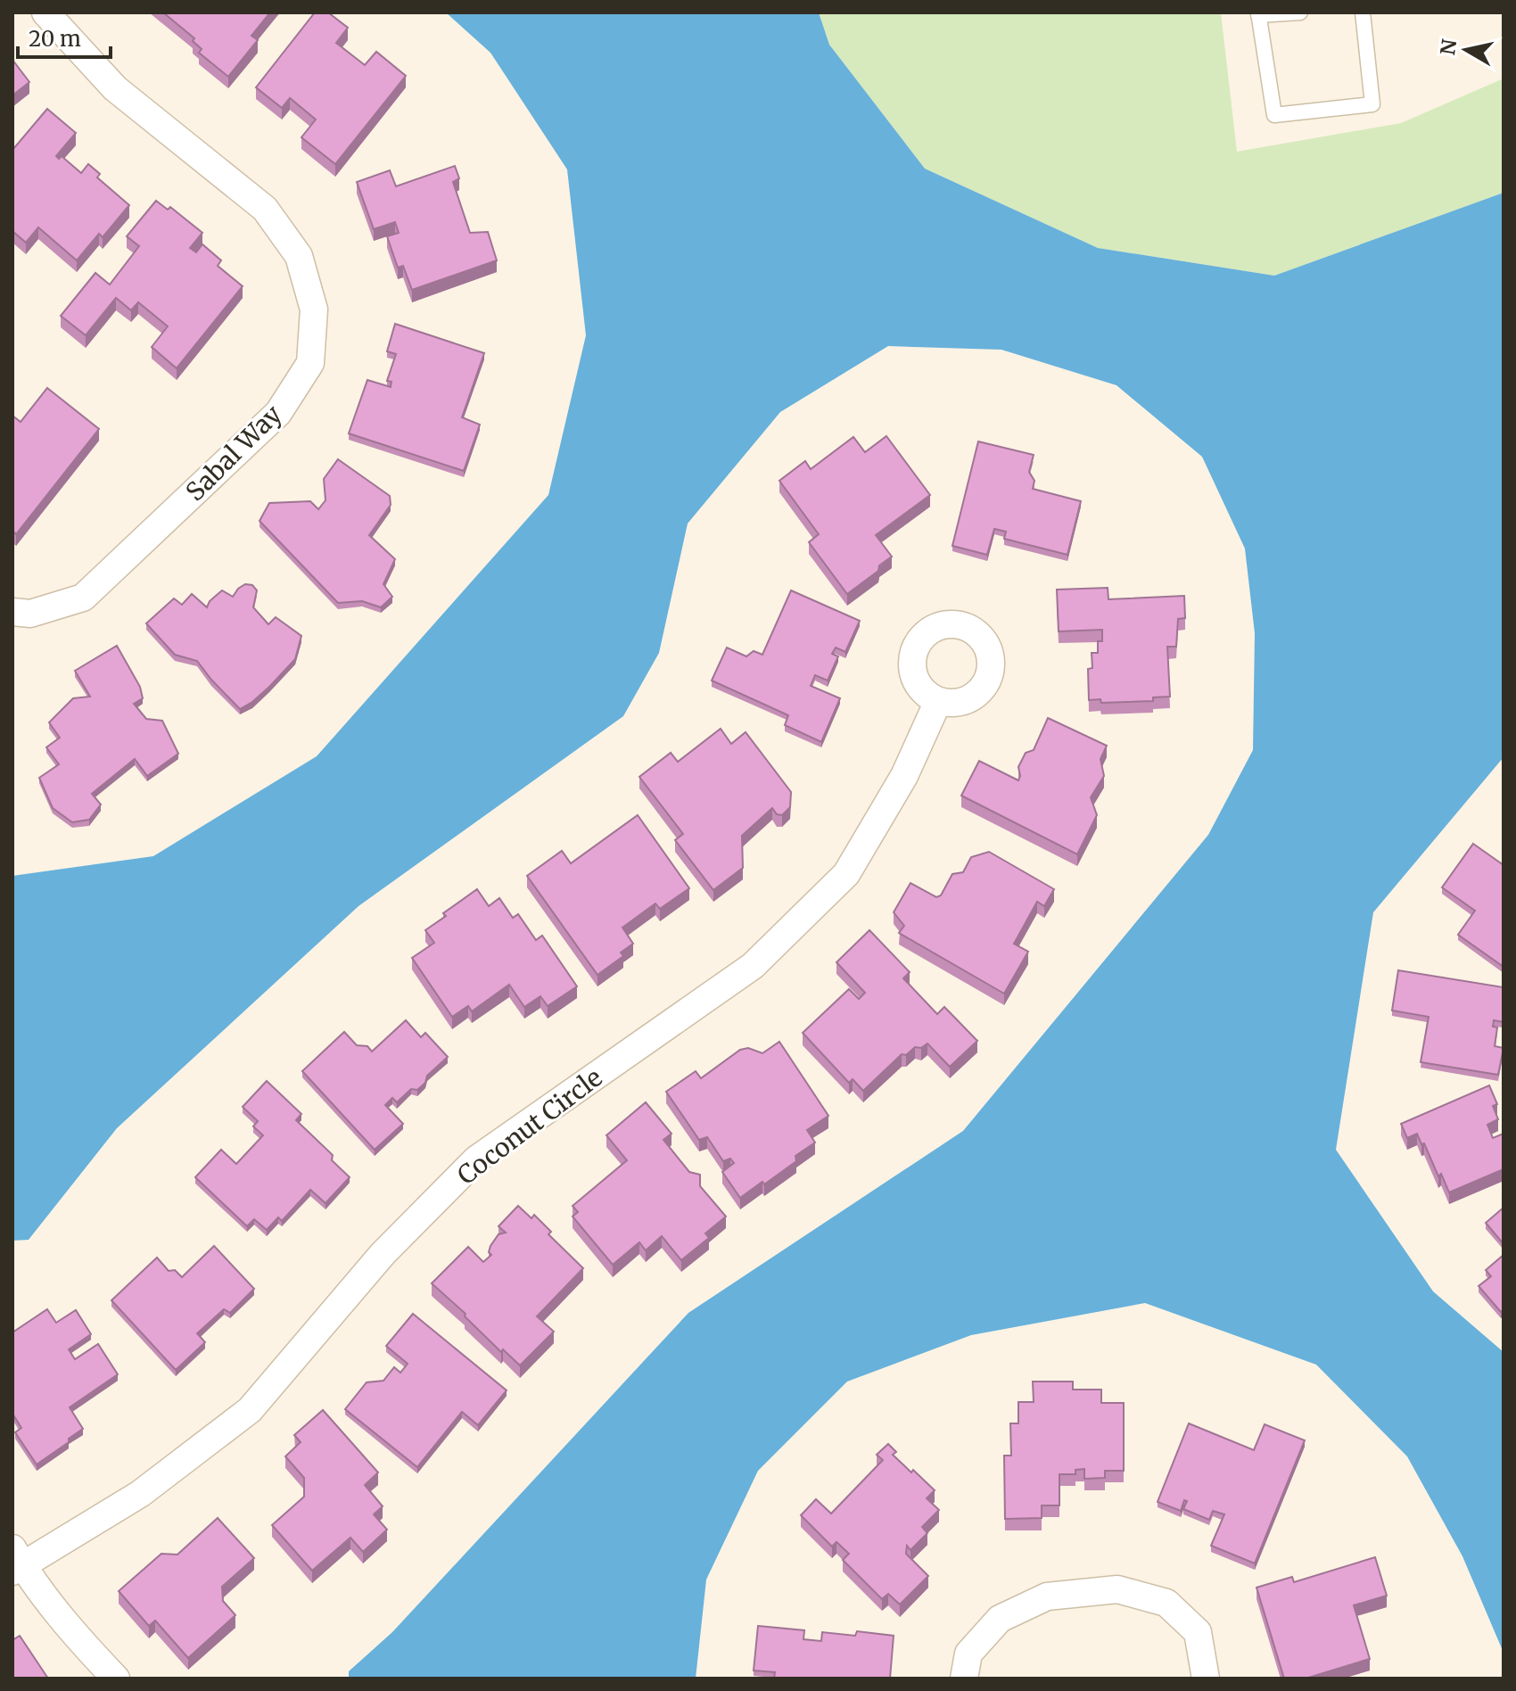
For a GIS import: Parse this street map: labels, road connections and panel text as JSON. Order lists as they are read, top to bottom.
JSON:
{
  "streets": {
    "street": ["Sabal Way", "Coconut Circle"]
  },
  "scale_bar": "20 m",
  "north": "left"
}
